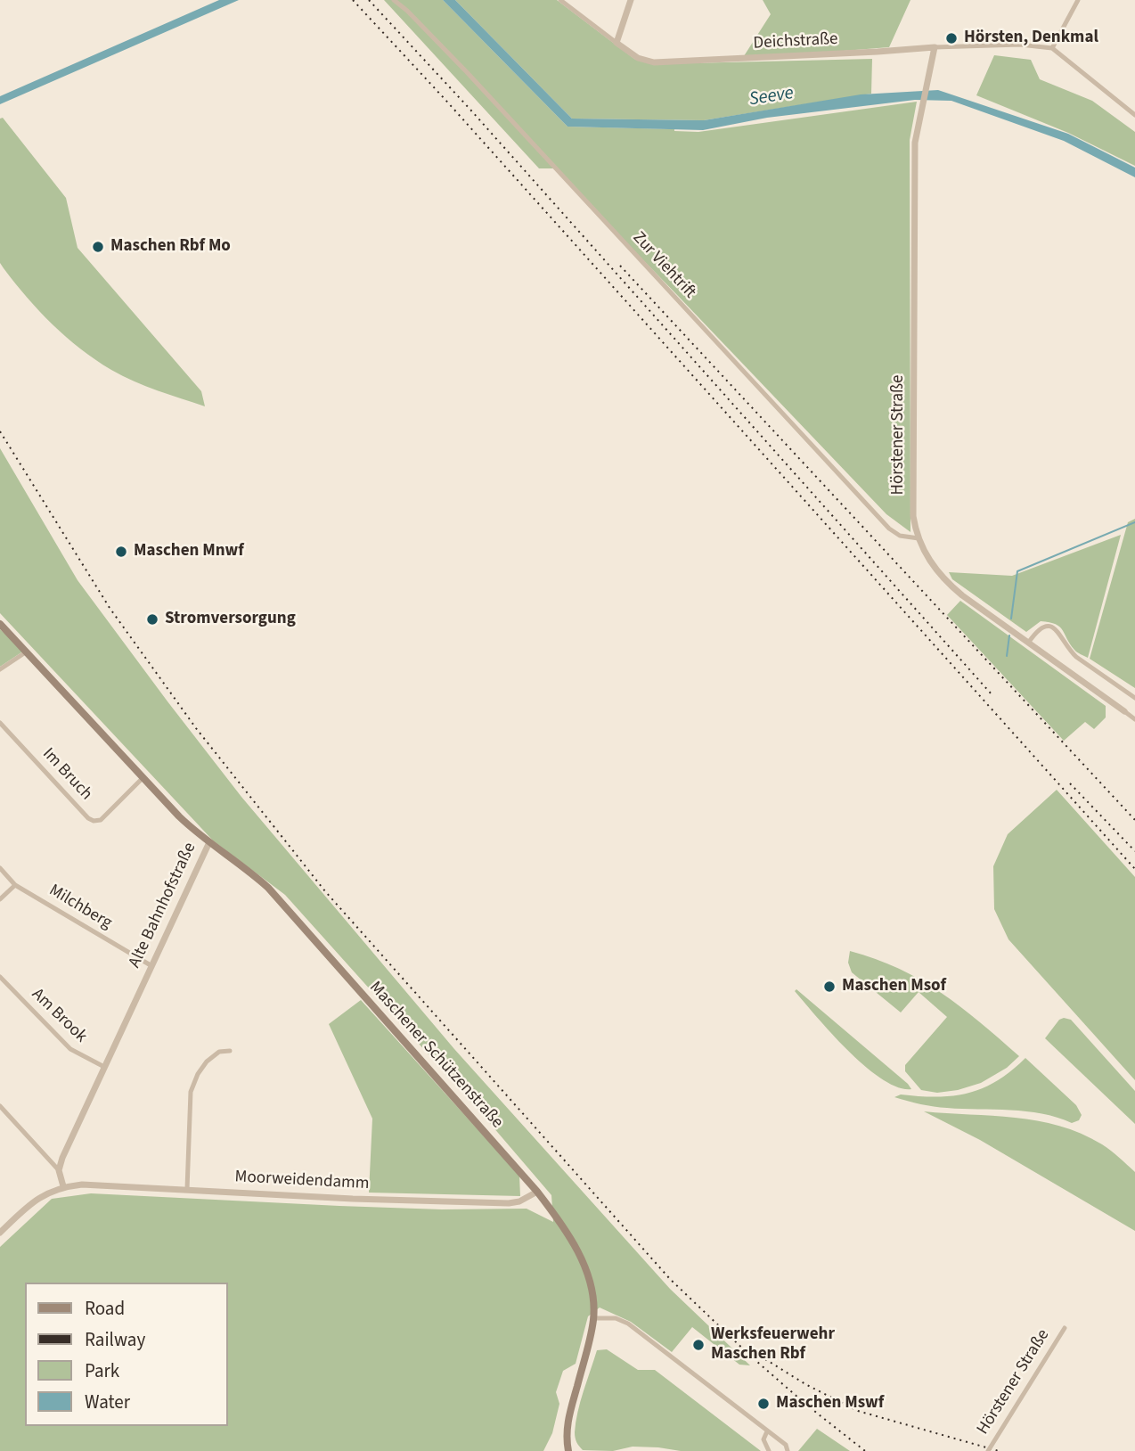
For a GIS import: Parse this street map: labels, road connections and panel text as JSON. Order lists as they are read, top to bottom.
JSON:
{
  "streets": {
    "main road": ["Alte Bahnhofstraße", "Maschener Schützenstraße"],
    "street": [
      "Deichstraße",
      "Zur Viehtrift",
      "Hörstener Straße",
      "Im Bruch",
      "Milchberg",
      "Am Brook",
      "Moorweidendamm"
    ]
  },
  "crossings": [
    ["Deichstraße", "Hörstener Straße"],
    ["Zur Viehtrift", "Hörstener Straße"],
    ["Im Bruch", "Alte Bahnhofstraße"],
    ["Alte Bahnhofstraße", "Milchberg"],
    ["Alte Bahnhofstraße", "Am Brook"],
    ["Alte Bahnhofstraße", "Maschener Schützenstraße"],
    ["Maschener Schützenstraße", "Moorweidendamm"]
  ],
  "water": ["Seeve"],
  "places": [
    "Hörsten, Denkmal",
    "Maschen Rbf Mo",
    "Maschen Mnwf",
    "Stromversorgung",
    "Maschen Msof",
    "Werksfeuerwehr Maschen Rbf",
    "Maschen Mswf"
  ],
  "legend": [
    "Road",
    "Railway",
    "Park",
    "Water"
  ]
}
